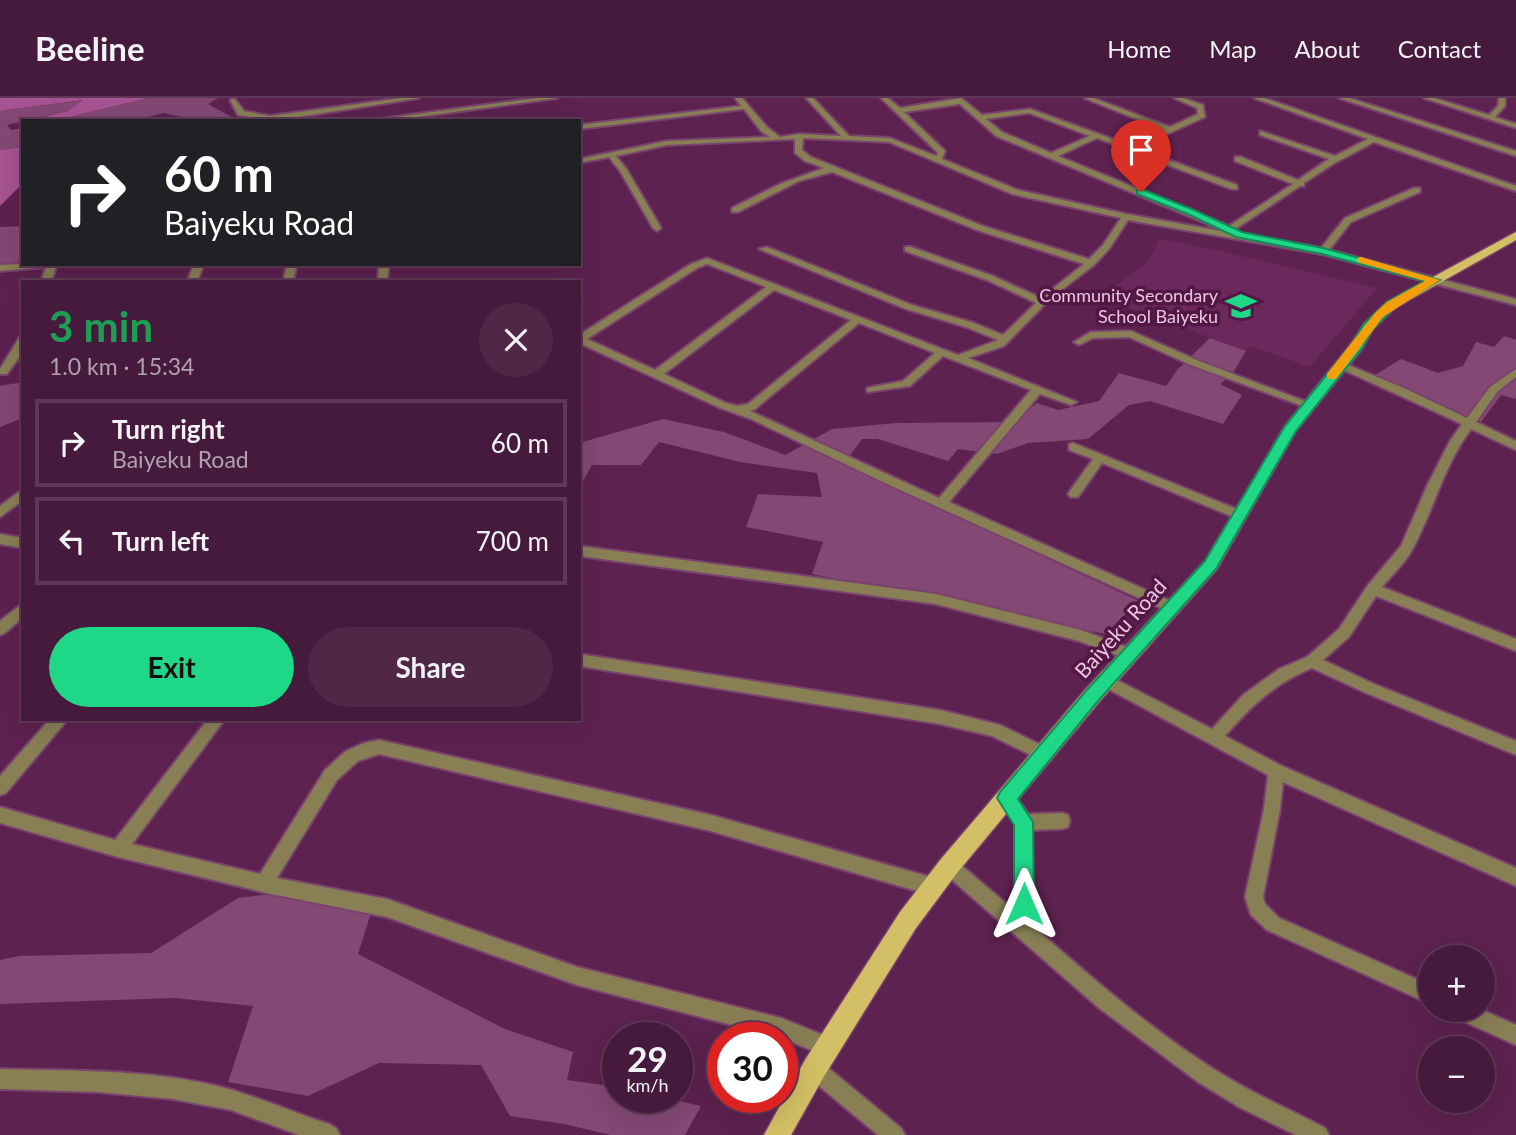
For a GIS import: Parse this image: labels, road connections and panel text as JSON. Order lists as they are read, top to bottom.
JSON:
{
  "streets": {
    "main road": ["Baiyeku Road"]
  },
  "places": {
    "school or university": ["Community Secondary School Baiyeku"]
  },
  "page": {
    "header": "Beeline",
    "nav": [
      "Home",
      "Map",
      "About",
      "Contact"
    ],
    "turn": ["60 m", "Baiyeku Road"],
    "heading": ["3 min", "1.0 km · 15:34"],
    "list": [
      {
        "name": "Turn right",
        "note": "Baiyeku Road",
        "value": "60 m"
      },
      {
        "name": "Turn left",
        "value": "700 m"
      }
    ],
    "buttons": ["Exit", "Share"],
    "map_buttons": ["+", "−"],
    "speed": "29 km/h",
    "limit": "30"
  }
}
